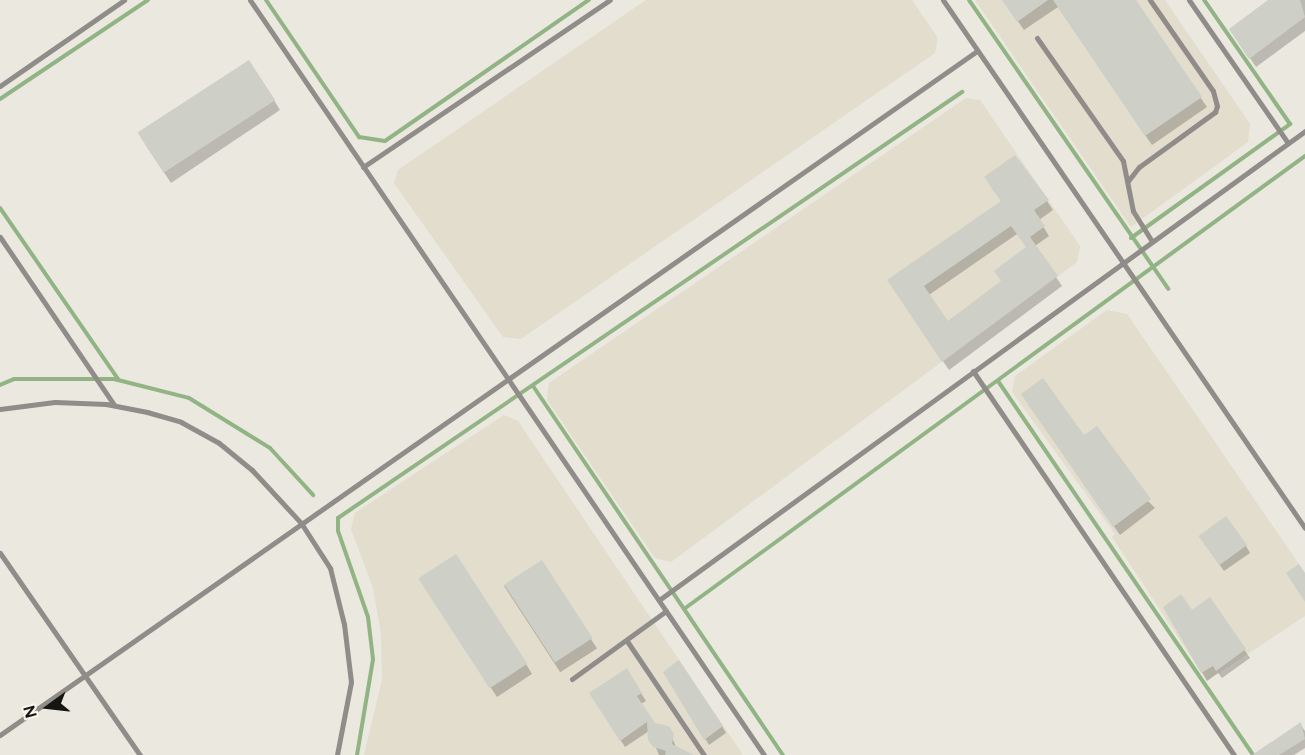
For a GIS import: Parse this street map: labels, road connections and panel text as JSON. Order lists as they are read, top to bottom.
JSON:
{
  "north": "left"
}
